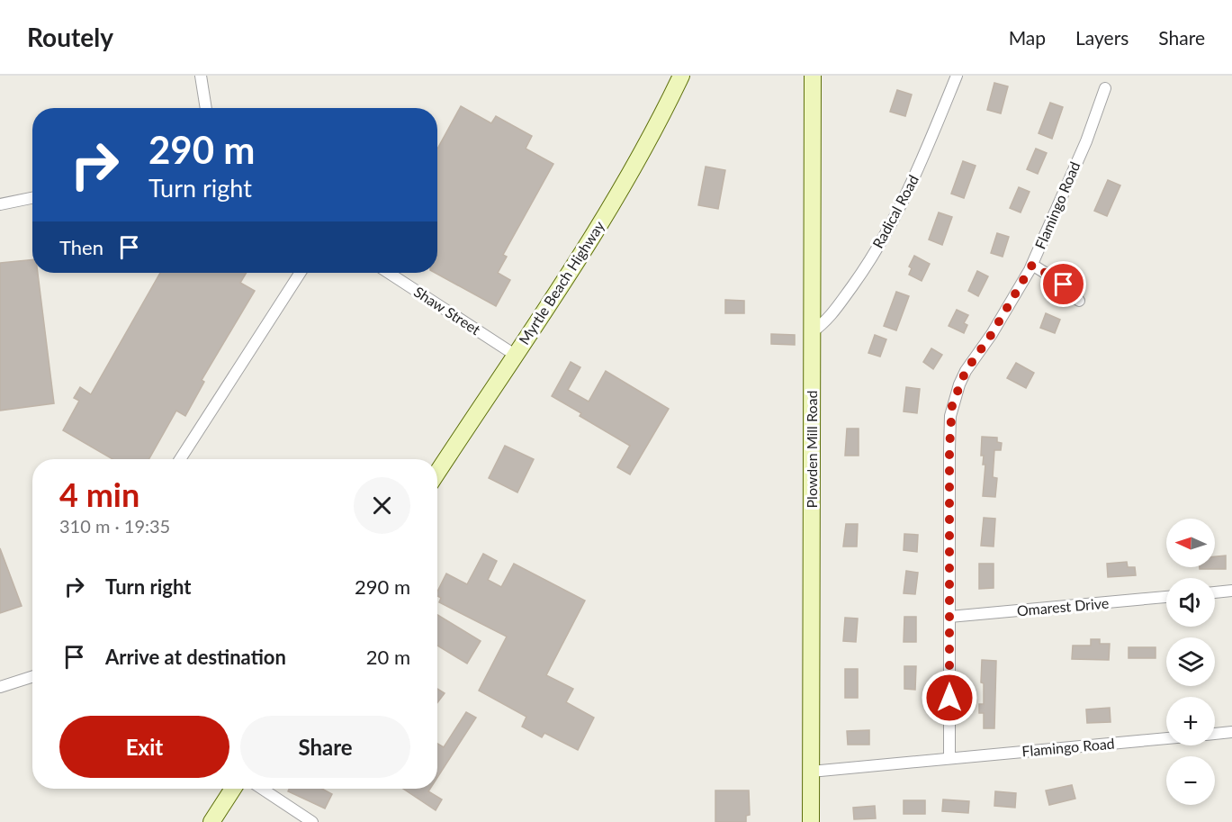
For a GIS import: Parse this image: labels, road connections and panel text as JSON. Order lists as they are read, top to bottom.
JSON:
{
  "streets": {
    "street": [
      "Flamingo Road",
      "Radical Road",
      "Myrtle Beach Highway",
      "Shaw Street",
      "Plowden Mill Road",
      "Omarest Drive"
    ]
  },
  "crossings": [
    ["Flamingo Road", "Plowden Mill Road"],
    ["Flamingo Road", "Omarest Drive"],
    ["Radical Road", "Plowden Mill Road"],
    ["Myrtle Beach Highway", "Shaw Street"]
  ],
  "north": "left",
  "page": {
    "header": "Routely",
    "nav": ["Map", "Layers", "Share"],
    "turn": ["290 m", "Turn right"],
    "then": "Then",
    "heading": ["4 min", "310 m · 19:35"],
    "map_buttons": ["+", "−"],
    "list": [
      {
        "name": "Turn right",
        "value": "290 m"
      },
      {
        "name": "Arrive at destination",
        "value": "20 m"
      }
    ],
    "buttons": ["Exit", "Share"]
  }
}
